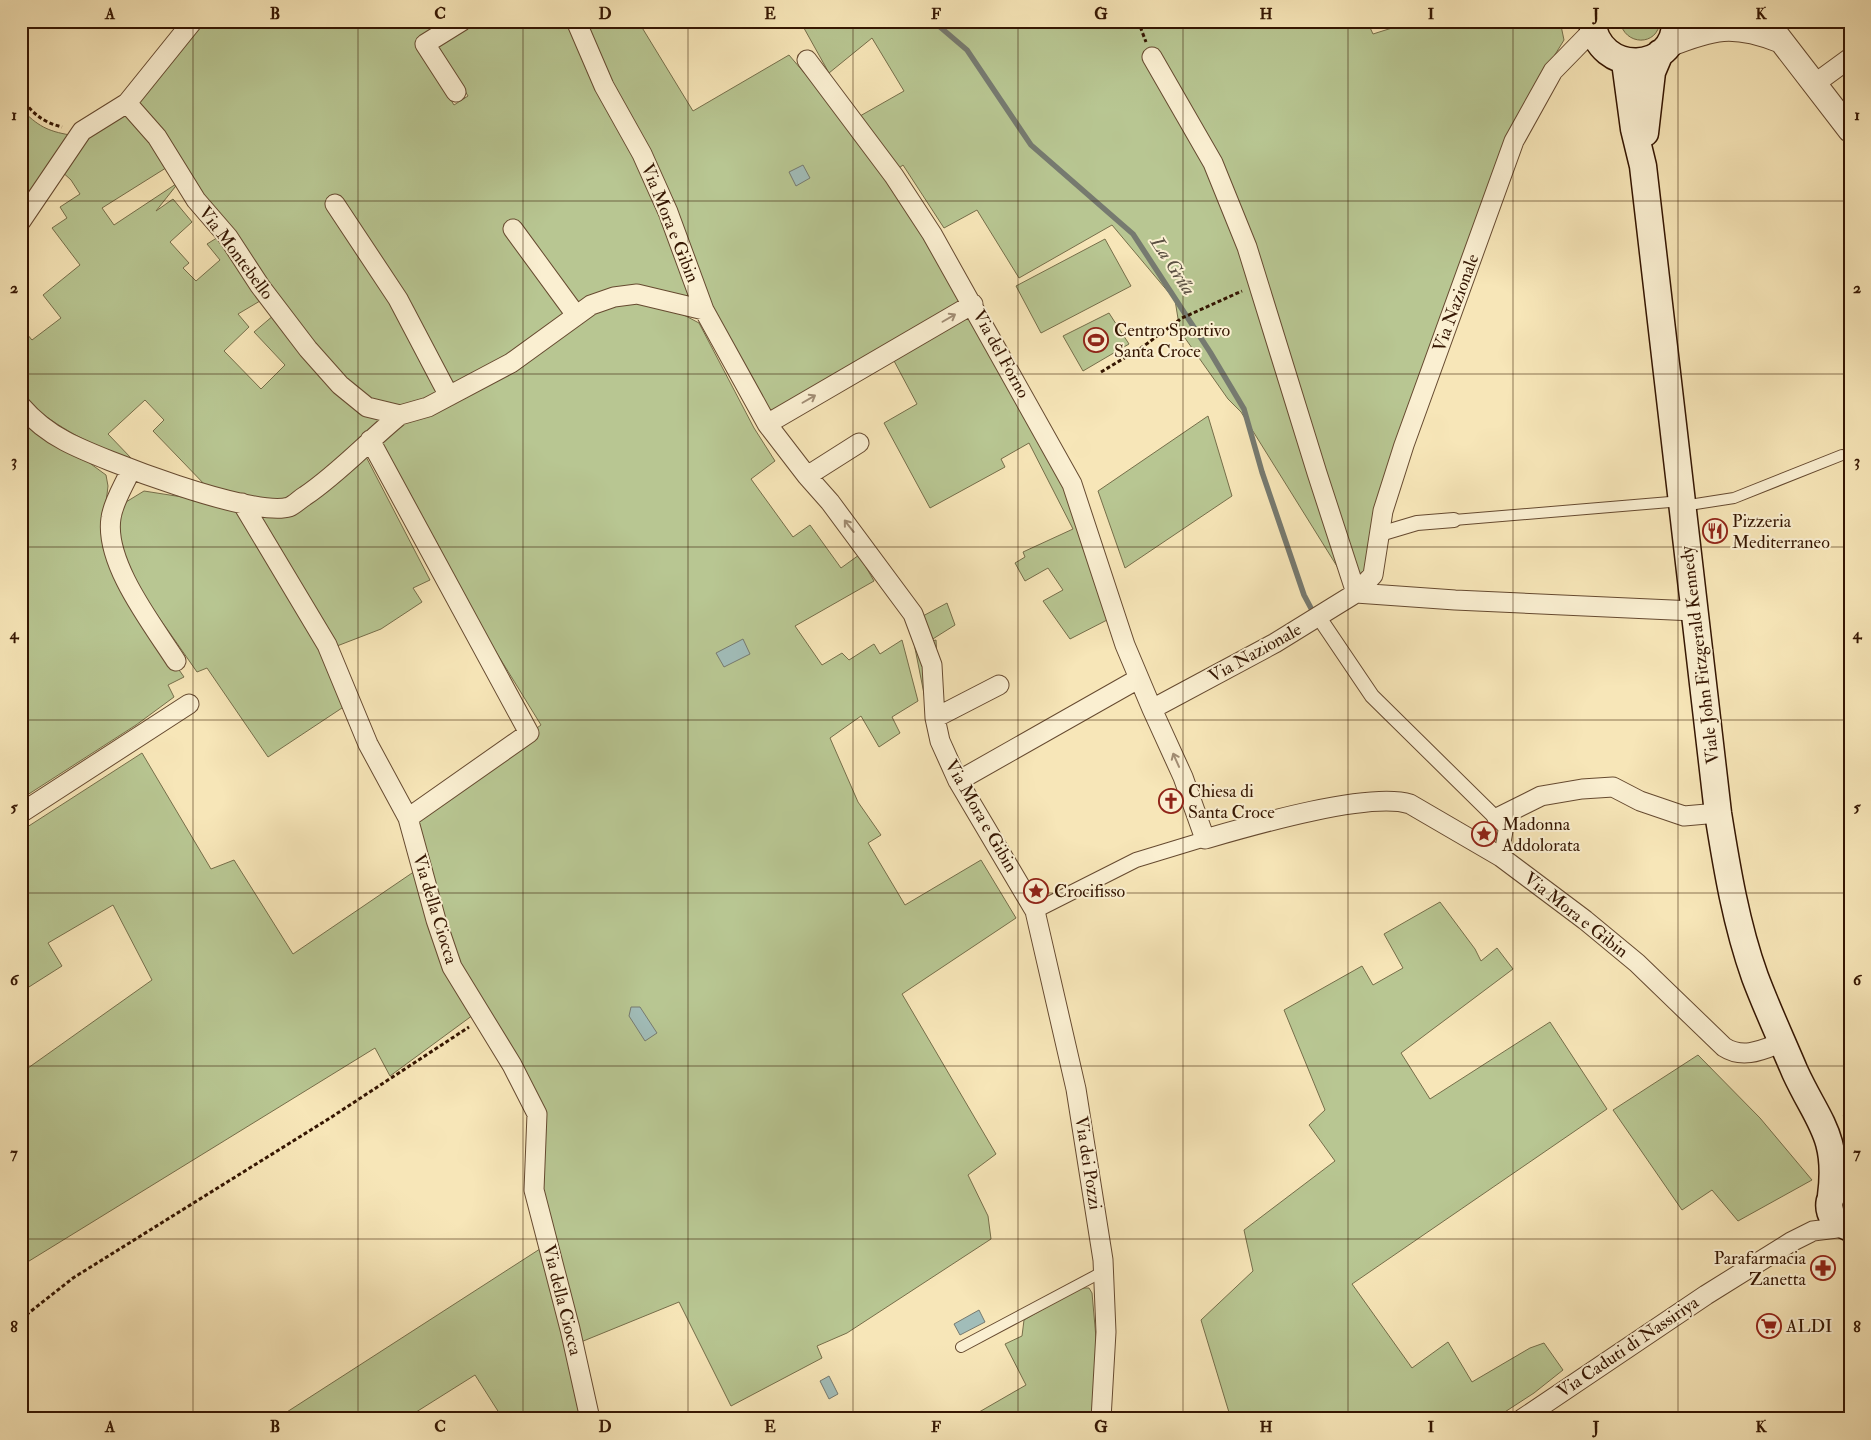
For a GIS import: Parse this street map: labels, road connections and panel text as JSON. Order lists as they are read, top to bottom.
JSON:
{
  "streets": {
    "main road": ["Viale John Fitzgerald Kennedy"],
    "street": [
      "Via Mora e Gibin",
      "Via Montebello",
      "Via Nazionale",
      "Via del Forno",
      "Via della Ciocca",
      "Via dei Pozzi",
      "Via Caduti di Nassiriya"
    ]
  },
  "crossings": [
    ["Via Mora e Gibin", "Via Montebello"],
    ["Via Mora e Gibin", "Via del Forno"],
    ["Via Mora e Gibin", "Viale John Fitzgerald Kennedy"],
    ["Via Mora e Gibin", "Via dei Pozzi"],
    ["Via Nazionale", "Via del Forno"]
  ],
  "water": ["La Grűa"],
  "places": {
    "sports": ["Centro Sportivo Santa Croce"],
    "restaurant": ["Pizzeria Mediterraneo"],
    "church": ["Chiesa di Santa Croce"],
    "place": ["Madonna Addolorata", "Crocifisso"],
    "pharmacy": ["Parafarmacia Zanetta"],
    "supermarket": ["ALDI"]
  },
  "grid": {
    "columns": [
      "A",
      "B",
      "C",
      "D",
      "E",
      "F",
      "G",
      "H",
      "I",
      "J",
      "K"
    ],
    "rows": [
      "1",
      "2",
      "3",
      "4",
      "5",
      "6",
      "7",
      "8"
    ]
  }
}
